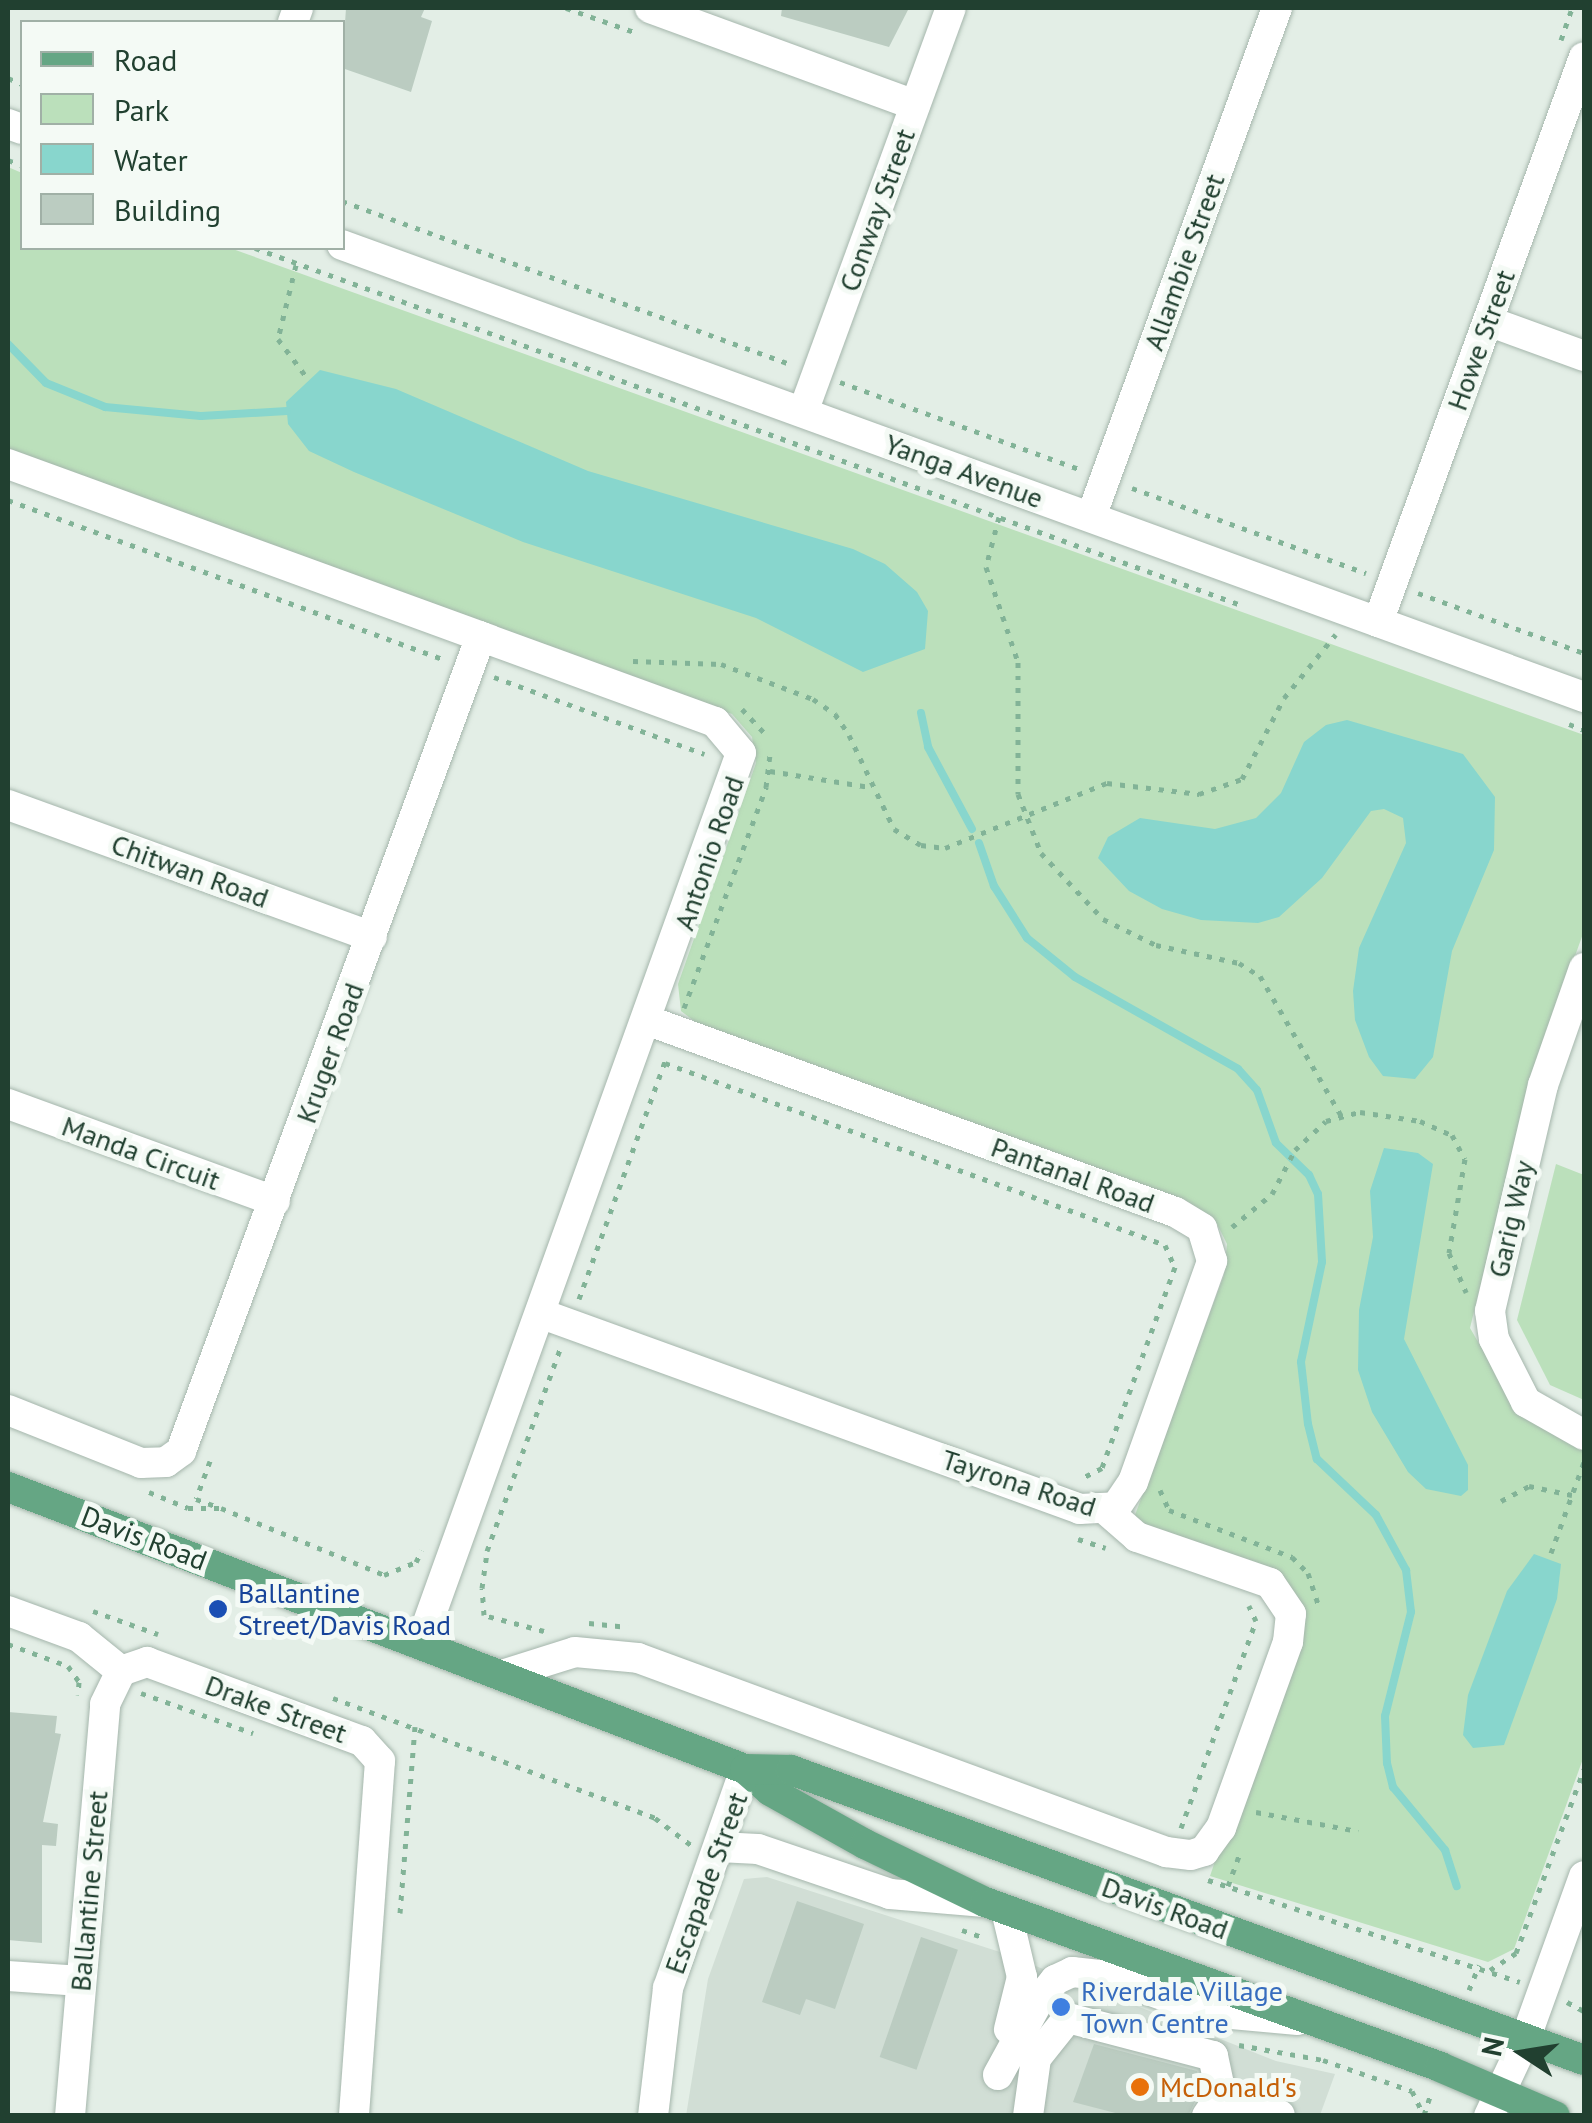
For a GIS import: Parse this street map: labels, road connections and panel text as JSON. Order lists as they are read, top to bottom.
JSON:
{
  "streets": {
    "main road": ["Davis Road"],
    "street": [
      "Conway Street",
      "Allambie Street",
      "Howe Street",
      "Yanga Avenue",
      "Antonio Road",
      "Chitwan Road",
      "Kruger Road",
      "Manda Circuit",
      "Pantanal Road",
      "Garig Way",
      "Tayrona Road",
      "Drake Street",
      "Escapade Street",
      "Ballantine Street"
    ]
  },
  "crossings": [
    ["Conway Street", "Yanga Avenue"],
    ["Allambie Street", "Yanga Avenue"],
    ["Howe Street", "Yanga Avenue"],
    ["Antonio Road", "Kruger Road"],
    ["Antonio Road", "Pantanal Road"],
    ["Antonio Road", "Tayrona Road"],
    ["Antonio Road", "Davis Road"],
    ["Chitwan Road", "Kruger Road"],
    ["Kruger Road", "Manda Circuit"],
    ["Pantanal Road", "Tayrona Road"],
    ["Tayrona Road", "Davis Road"],
    ["Davis Road", "Escapade Street"],
    ["Drake Street", "Ballantine Street"]
  ],
  "places": ["Ballantine Street/Davis Road", "Riverdale Village Town Centre", "McDonald's"],
  "legend": [
    "Road",
    "Park",
    "Water",
    "Building"
  ],
  "north": "left"
}
